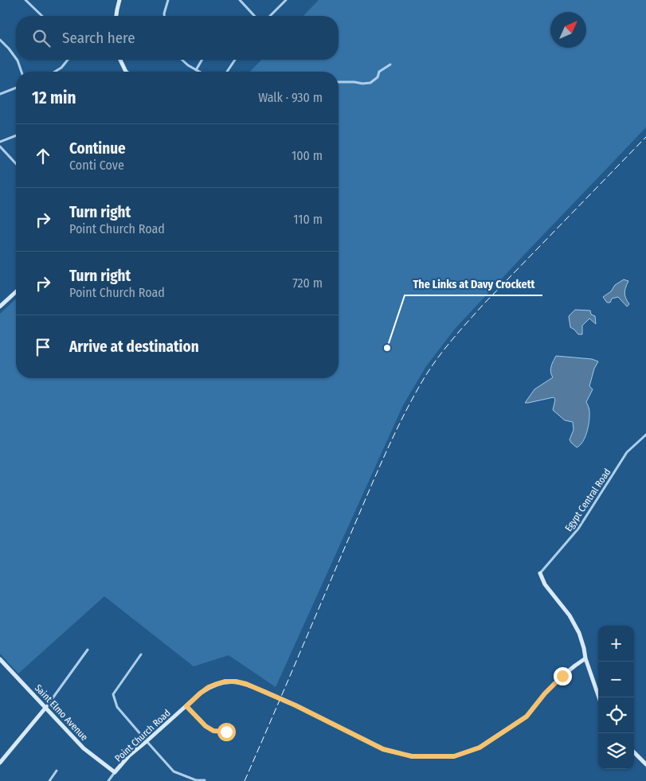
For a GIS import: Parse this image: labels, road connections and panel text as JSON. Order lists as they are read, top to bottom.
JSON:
{
  "streets": {
    "street": ["Egypt Central Road", "Saint Elmo Avenue", "Point Church Road"]
  },
  "crossings": [
    ["Saint Elmo Avenue", "Point Church Road"]
  ],
  "places": ["The Links at Davy Crockett"],
  "north": "top right",
  "page": {
    "search": "Search here",
    "heading": ["12 min", "Walk · 930 m"],
    "list": [
      ["Continue", "Conti Cove", "100 m"],
      ["Turn right", "Point Church Road", "110 m"],
      ["Turn right", "Point Church Road", "720 m"],
      "Arrive at destination"
    ],
    "map_buttons": ["+", "−"]
  }
}
